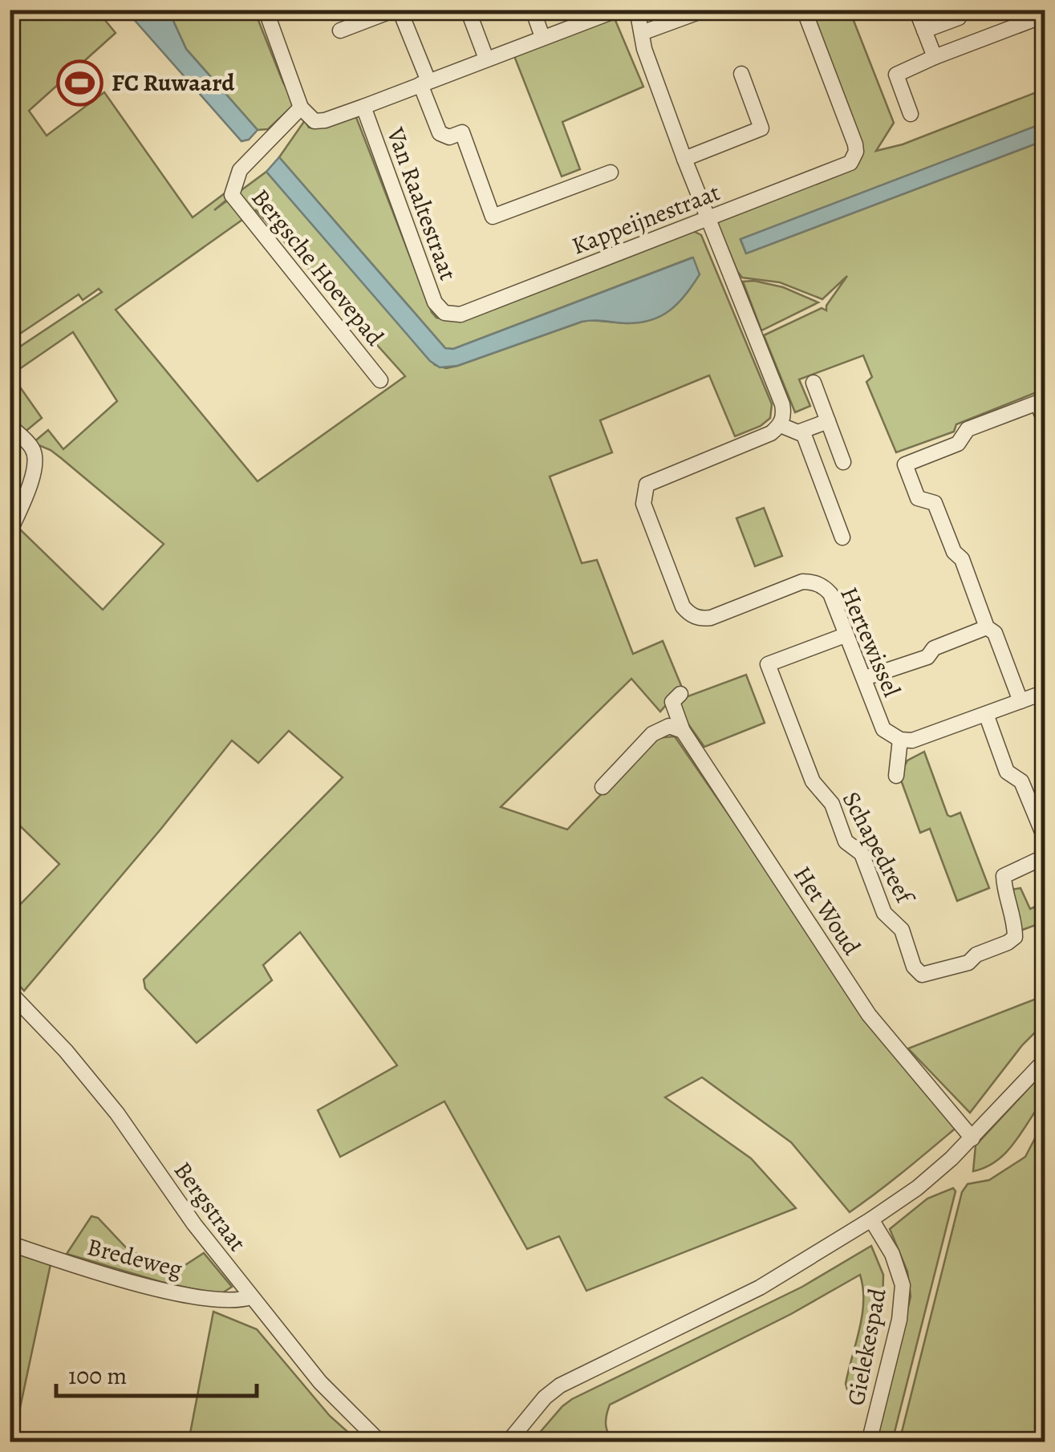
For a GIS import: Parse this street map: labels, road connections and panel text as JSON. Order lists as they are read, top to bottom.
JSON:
{
  "streets": {
    "street": [
      "Van Raaltestraat",
      "Kappeijnestraat",
      "Bergsche Hoevepad",
      "Hertewissel",
      "Schapedreef",
      "Het Woud",
      "Bergstraat",
      "Bredeweg",
      "Gielekespad"
    ]
  },
  "crossings": [
    ["Van Raaltestraat", "Kappeijnestraat"],
    ["Hertewissel", "Schapedreef"],
    ["Bergstraat", "Bredeweg"]
  ],
  "places": {
    "sports": ["FC Ruwaard"]
  },
  "scale_bar": "100 m"
}
